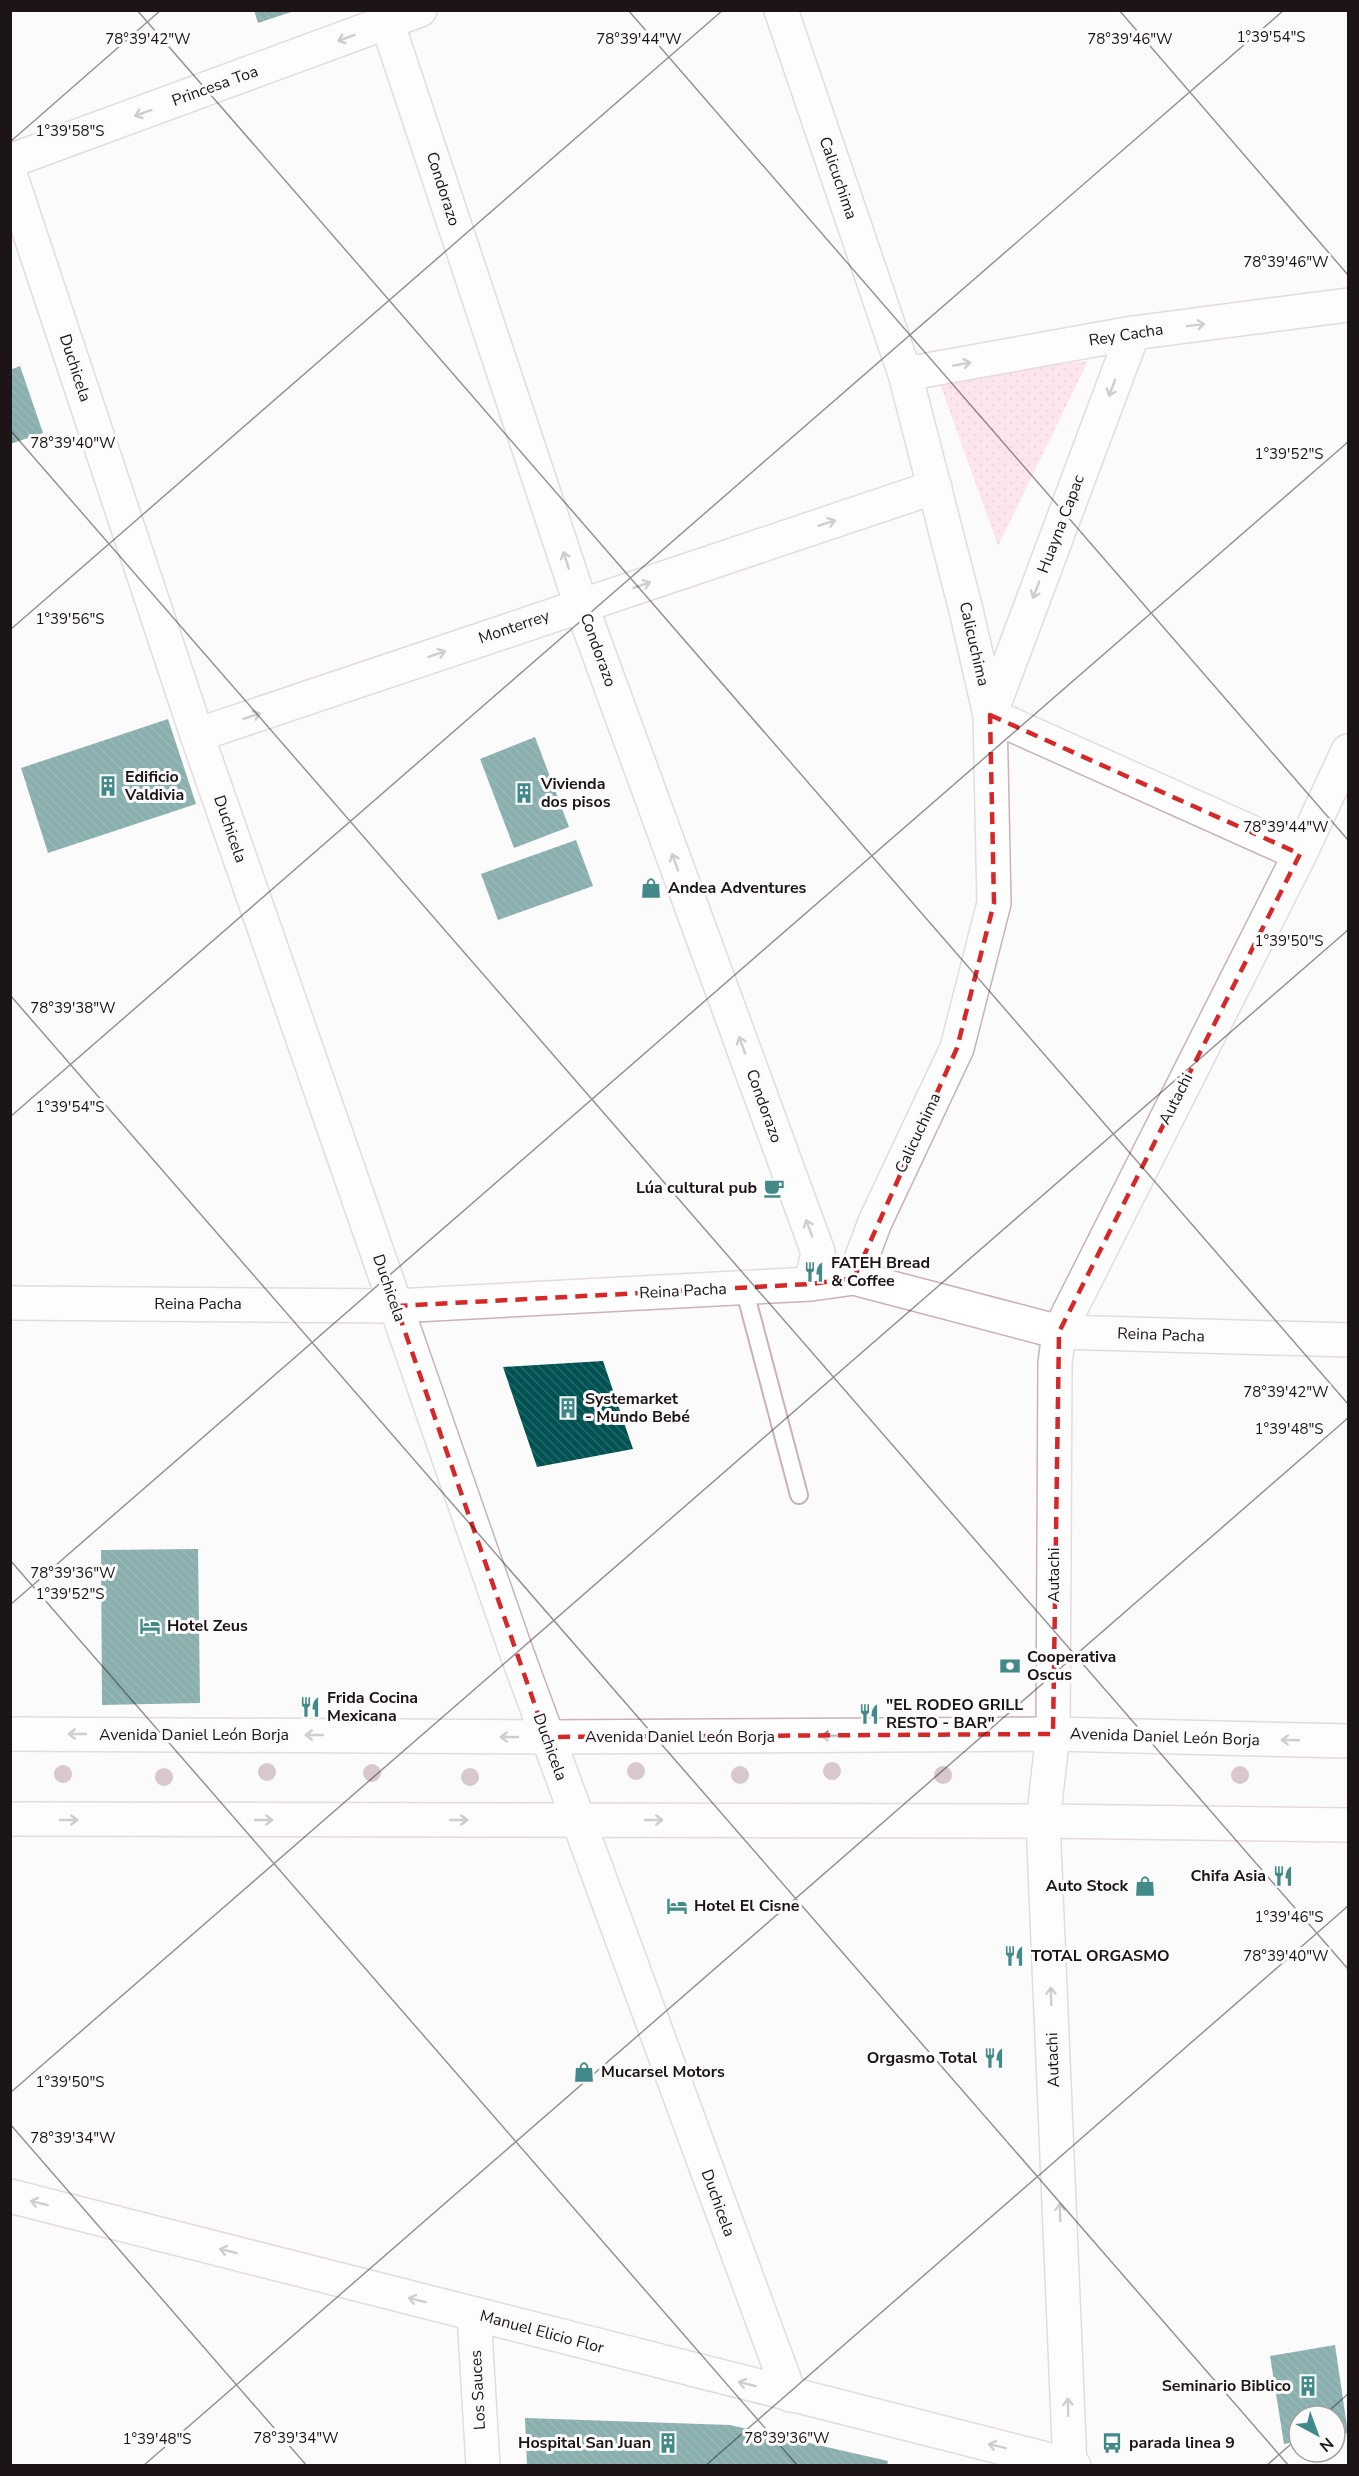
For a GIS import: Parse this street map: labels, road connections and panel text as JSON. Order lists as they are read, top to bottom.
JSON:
{
  "streets": {
    "street": [
      "Princesa Toa",
      "Calicuchima",
      "Condorazo",
      "Rey Cacha",
      "Duchicela",
      "Huayna Capac",
      "Monterrey",
      "Autachi",
      "Reina Pacha",
      "Avenida Daniel León Borja",
      "Manuel Elicio Flor",
      "Los Sauces"
    ]
  },
  "crossings": [
    ["Princesa Toa", "Condorazo"],
    ["Calicuchima", "Rey Cacha"],
    ["Calicuchima", "Huayna Capac"],
    ["Calicuchima", "Monterrey"],
    ["Calicuchima", "Reina Pacha"],
    ["Condorazo", "Monterrey"],
    ["Condorazo", "Reina Pacha"],
    ["Rey Cacha", "Huayna Capac"],
    ["Duchicela", "Monterrey"],
    ["Duchicela", "Reina Pacha"],
    ["Duchicela", "Avenida Daniel León Borja"],
    ["Duchicela", "Manuel Elicio Flor"],
    ["Autachi", "Reina Pacha"],
    ["Autachi", "Avenida Daniel León Borja"],
    ["Autachi", "Manuel Elicio Flor"],
    ["Manuel Elicio Flor", "Los Sauces"]
  ],
  "one_way": [
    "Princesa Toa",
    "Condorazo",
    "Rey Cacha",
    "Huayna Capac",
    "Monterrey",
    "Autachi",
    "Manuel Elicio Flor"
  ],
  "places": {
    "building": [
      "Edificio Valdivia",
      "Vivienda dos pisos",
      "Systemarket - Mundo Bebé",
      "Seminario Biblico",
      "Hospital San Juan"
    ],
    "shop": ["Andea Adventures", "Auto Stock", "Mucarsel Motors"],
    "cafe": ["Lúa cultural pub"],
    "restaurant": [
      "FATEH Bread & Coffee",
      "Frida Cocina Mexicana",
      "\"EL RODEO GRILL RESTO - BAR\"",
      "Chifa Asia",
      "TOTAL ORGASMO",
      "Orgasmo Total"
    ],
    "hotel": ["Hotel Zeus", "Hotel El Cisne"],
    "bank": ["Cooperativa Oscus"],
    "bus stop": ["parada linea 9"]
  },
  "north": "bottom right",
  "coordinates": [
    "1°39'54\"S",
    "78°39'42\"W",
    "78°39'44\"W",
    "78°39'46\"W",
    "1°39'58\"S",
    "78°39'40\"W",
    "1°39'52\"S",
    "1°39'56\"S",
    "1°39'50\"S",
    "78°39'38\"W",
    "1°39'48\"S",
    "78°39'36\"W",
    "1°39'46\"S",
    "78°39'34\"W"
  ]
}
